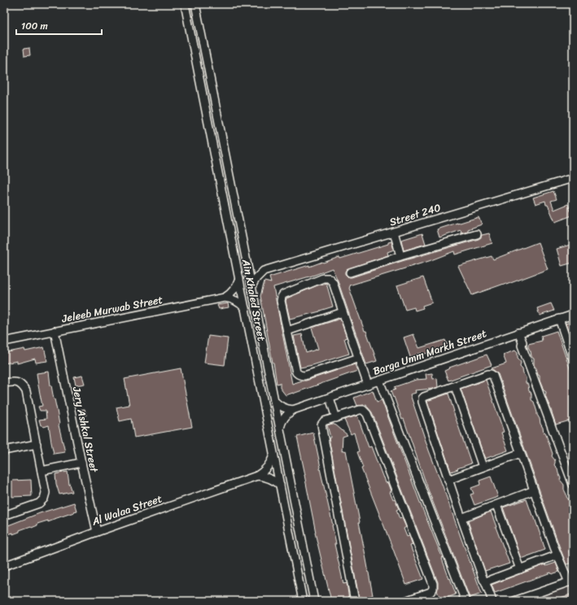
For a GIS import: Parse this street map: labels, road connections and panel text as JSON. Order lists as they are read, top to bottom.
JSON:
{
  "streets": {
    "street": [
      "Street 240",
      "Ain Khaled Street",
      "Jeleeb Murwab Street",
      "Barga Umm Markh Street",
      "Jery Ashkal Street",
      "Al Walaa Street"
    ]
  },
  "crossings": [
    ["Ain Khaled Street", "Barga Umm Markh Street"],
    ["Ain Khaled Street", "Al Walaa Street"],
    ["Jeleeb Murwab Street", "Jery Ashkal Street"],
    ["Jery Ashkal Street", "Al Walaa Street"]
  ],
  "scale_bar": "100 m"
}
